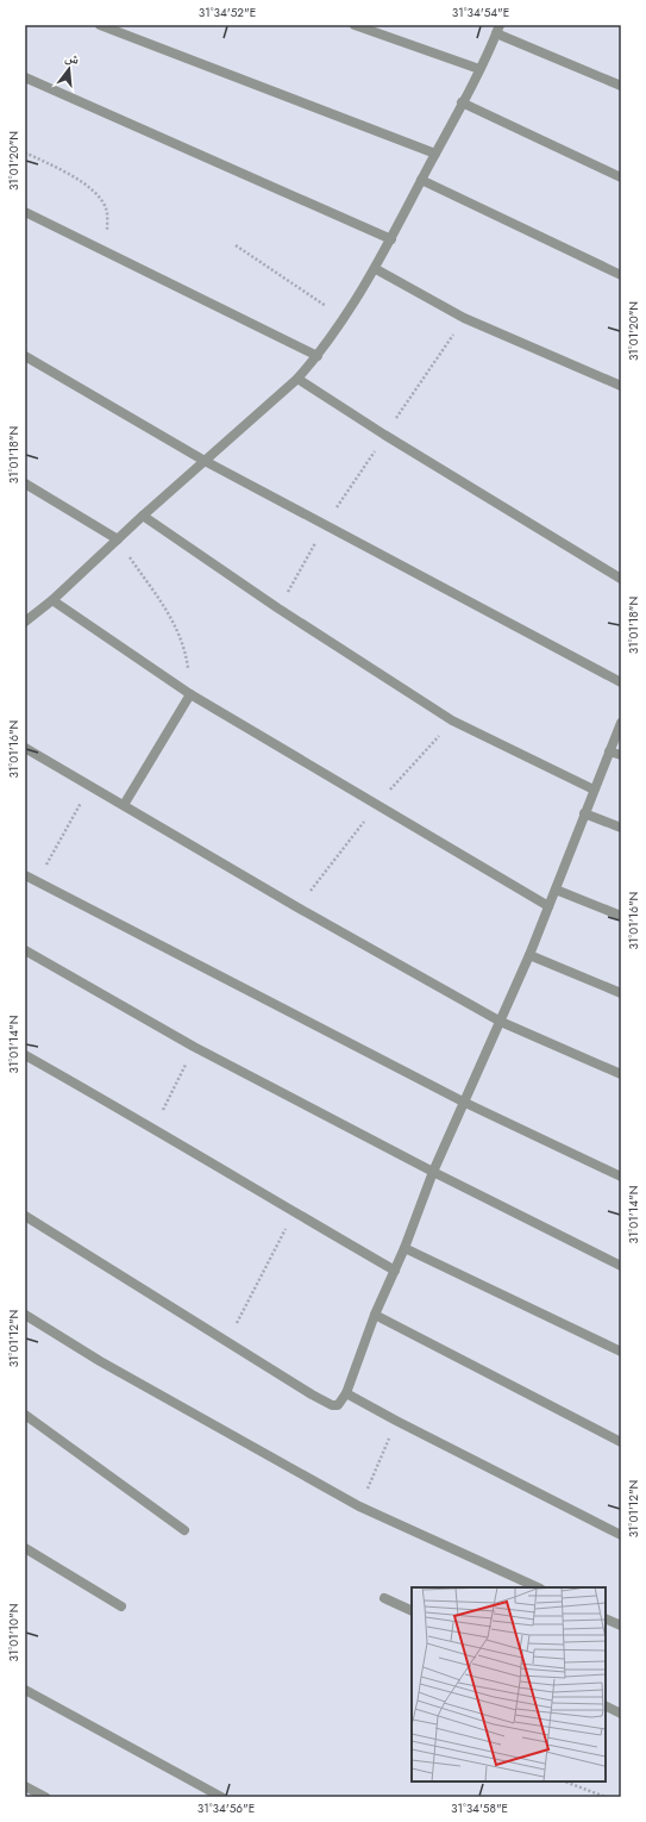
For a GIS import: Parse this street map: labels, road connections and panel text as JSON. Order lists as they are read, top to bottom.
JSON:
{
  "north": "top",
  "coordinates": [
    "31°34'52\"E",
    "31°34'54\"E",
    "31°01'20\"N",
    "31°01'18\"N",
    "31°01'16\"N",
    "31°01'14\"N",
    "31°01'12\"N",
    "31°01'10\"N",
    "31°34'56\"E",
    "31°34'58\"E"
  ]
}
